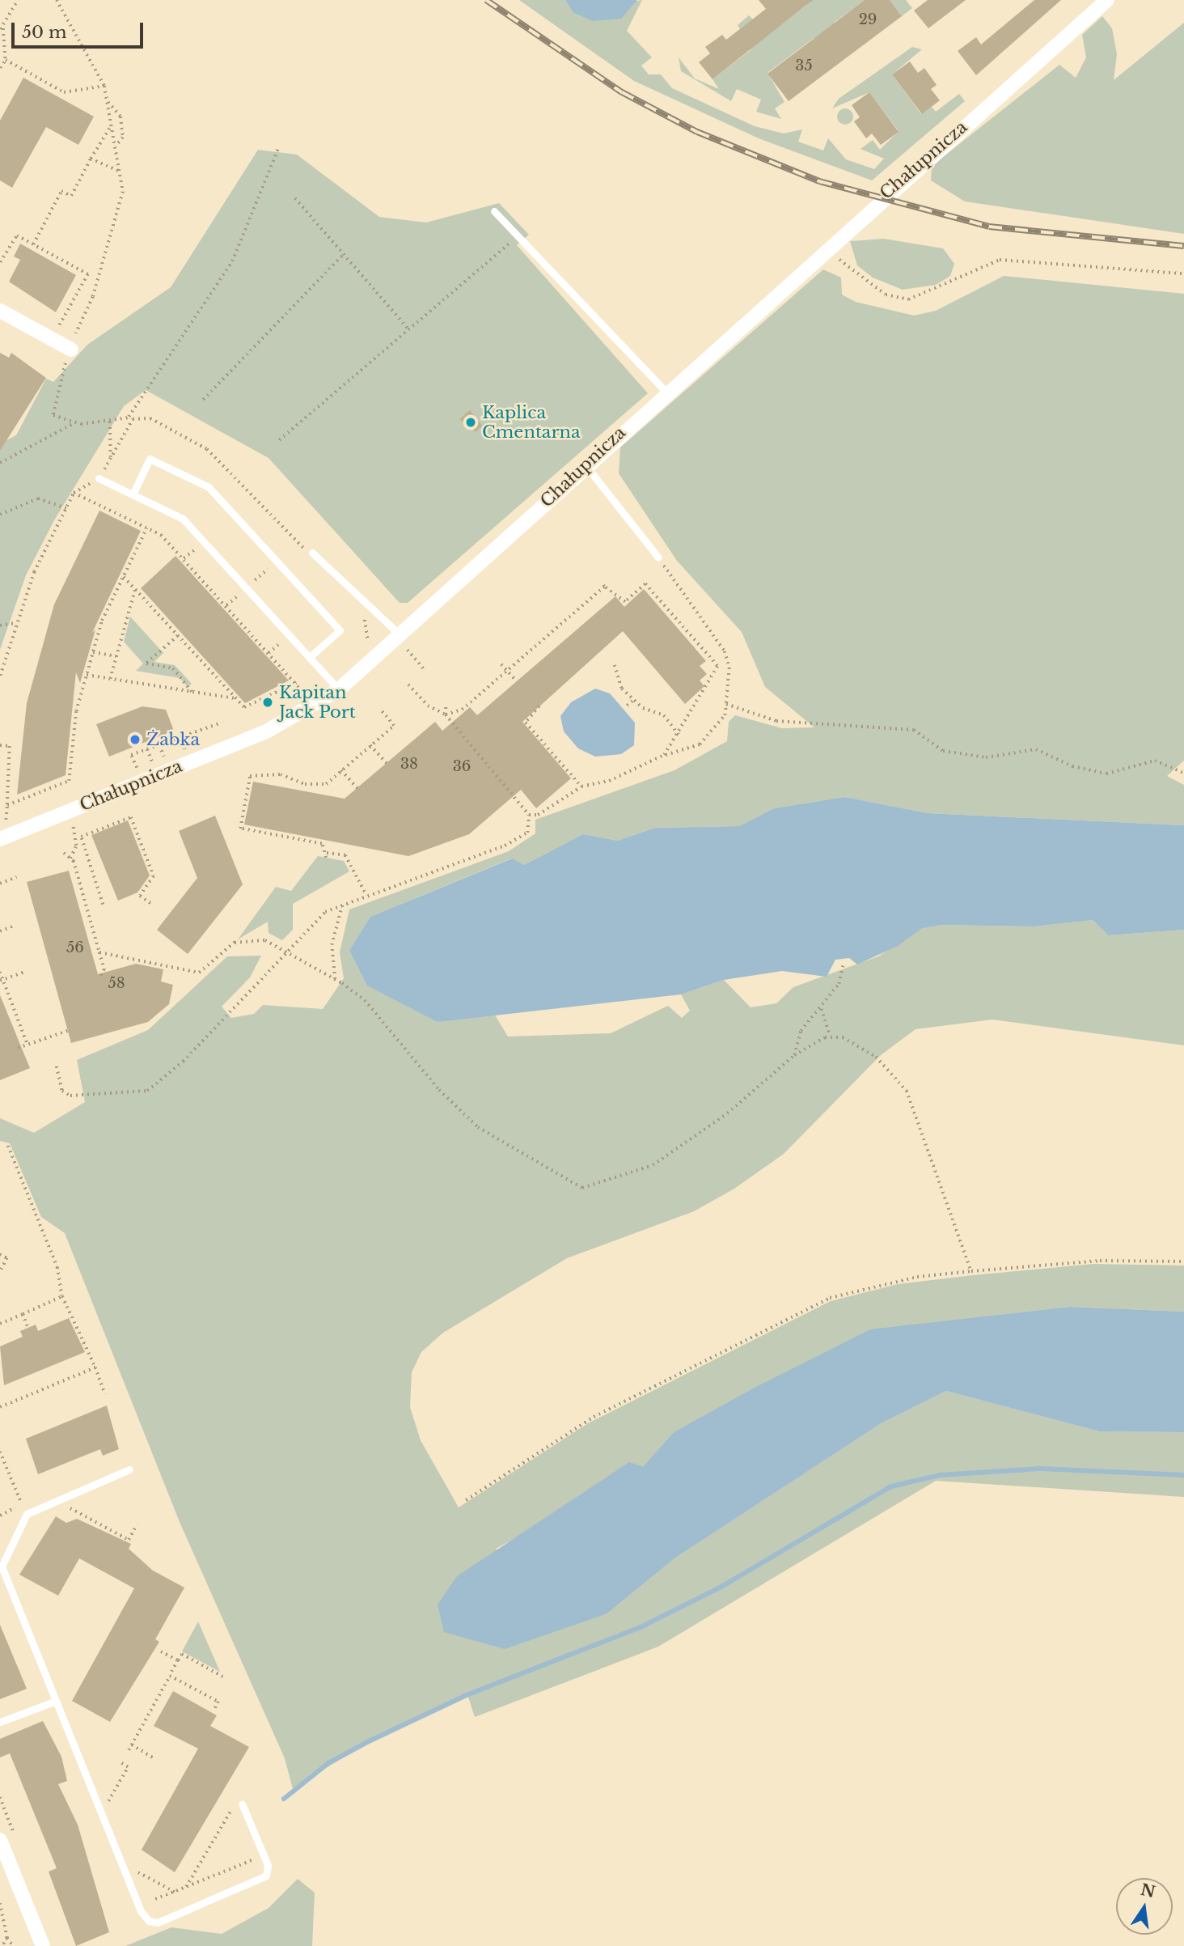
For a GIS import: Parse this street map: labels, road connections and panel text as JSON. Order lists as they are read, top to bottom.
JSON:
{
  "streets": {
    "street": ["Chałupnicza"]
  },
  "places": ["Kaplica Cmentarna", "Kapitan Jack Port", "Żabka"],
  "house_numbers": [
    "29",
    "35",
    "38",
    "36",
    "56",
    "58"
  ],
  "scale_bar": "50 m",
  "north": "top"
}
